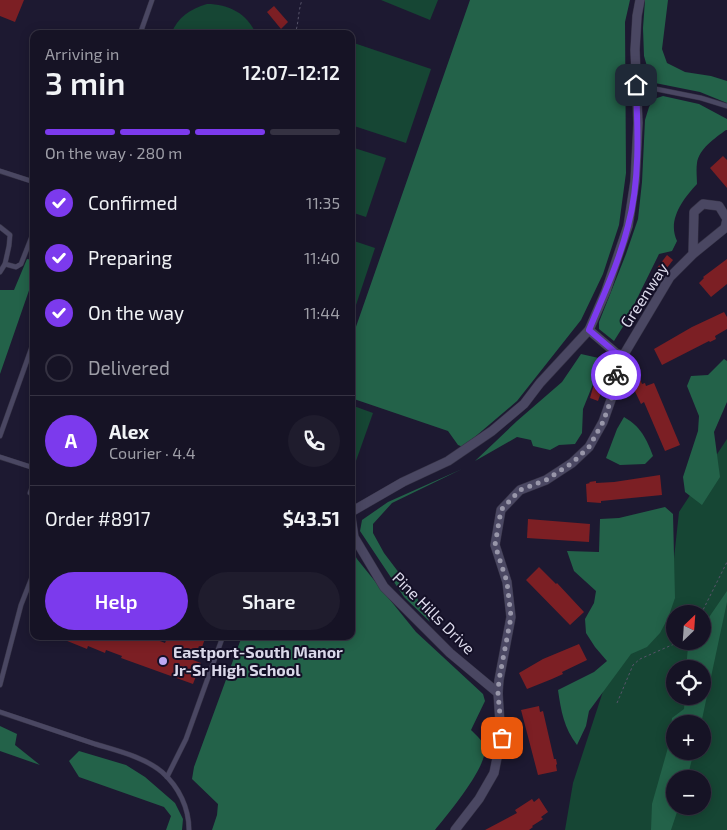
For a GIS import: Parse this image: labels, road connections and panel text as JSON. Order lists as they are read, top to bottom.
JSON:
{
  "streets": {
    "street": ["Greenway", "Pine Hills Drive"]
  },
  "crossings": [
    ["Greenway", "Pine Hills Drive"]
  ],
  "places": ["Eastport-South Manor Jr-Sr High School"],
  "north": "top right",
  "page": {
    "heading": ["3 min", "Arriving in", "12:07–12:12"],
    "panel": [
      "Alex",
      "Courier · 4.4",
      "Order #8917",
      "$43.51"
    ],
    "bar": "On the way · 280 m",
    "list": [
      ["Confirmed", "11:35"],
      ["Preparing", "11:40"],
      ["On the way", "11:44"],
      "Delivered"
    ],
    "round": "A",
    "buttons": ["Help", "Share"],
    "map_buttons": ["+", "−"]
  }
}
